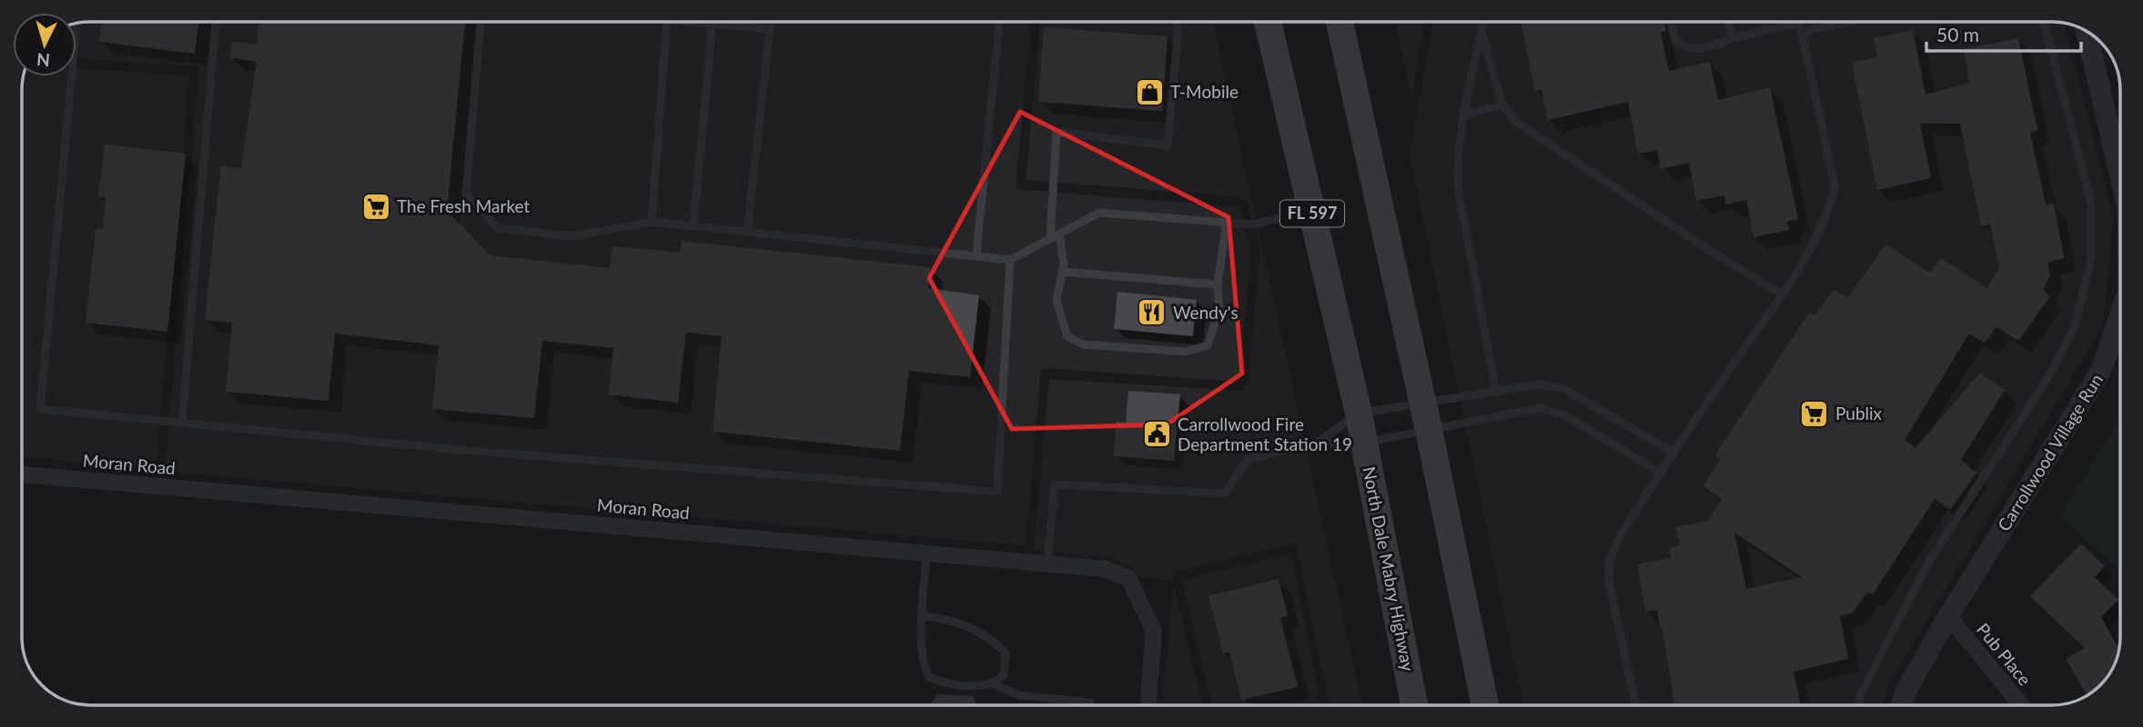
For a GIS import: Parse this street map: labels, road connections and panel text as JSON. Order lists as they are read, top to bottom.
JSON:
{
  "streets": {
    "main road": ["FL 597", "North Dale Mabry Highway"],
    "street": ["Carrollwood Village Run", "Moran Road", "Pub Place"]
  },
  "crossings": [
    ["Carrollwood Village Run", "Pub Place"]
  ],
  "places": {
    "shop": ["T-Mobile"],
    "supermarket": ["The Fresh Market", "Publix"],
    "restaurant": ["Wendy's"],
    "public building": ["Carrollwood Fire Department Station 19"]
  },
  "scale_bar": "50 m",
  "north": "bottom"
}
